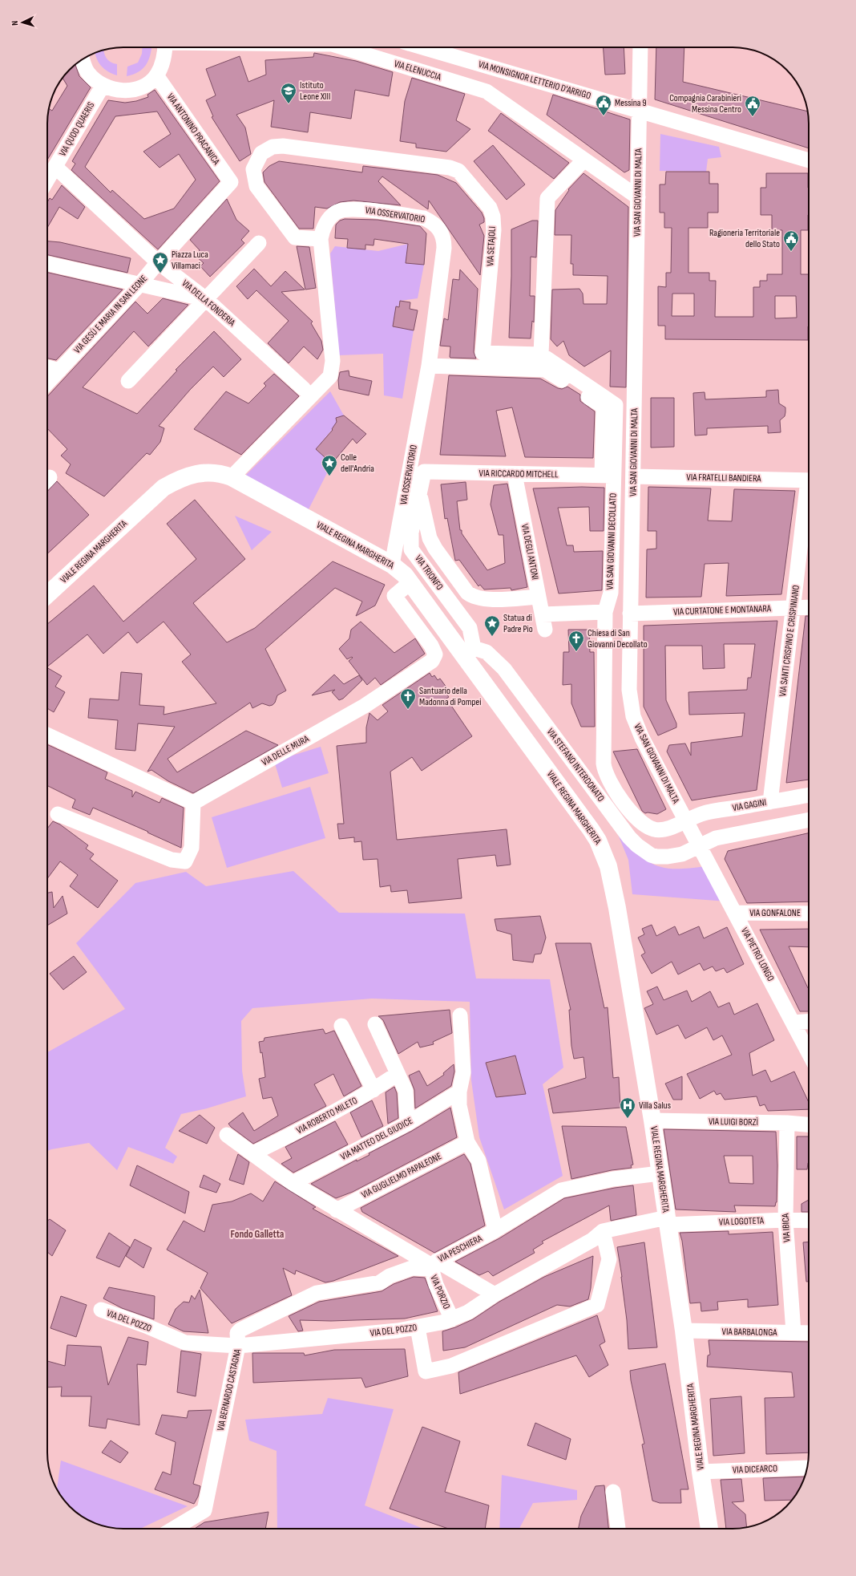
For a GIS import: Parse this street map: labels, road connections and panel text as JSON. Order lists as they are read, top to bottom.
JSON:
{
  "streets": {
    "main road": ["VIALE REGINA MARGHERITA"],
    "street": [
      "VIA ELENUCCIA",
      "VIA MONSIGNOR LETTERIO D'ARRIGO",
      "VIA QUOD QUAERIS",
      "VIA ANTONINO PRACANICA",
      "VIA SAN GIOVANNI DI MALTA",
      "VIA OSSERVATORIO",
      "VIA SETAJOLI",
      "VIA DELLA FONDERIA",
      "VIA GESÙ E MARIA IN SAN LEONE",
      "VIA RICCARDO MITCHELL",
      "VIA FRATELLI BANDIERA",
      "VIA SAN GIOVANNI DECOLLATO",
      "VIA DEGLI ANTONI",
      "VIA TRIONFO",
      "VIA CURTATONE E MONTANARA",
      "VIA SANTI CRISPINO E CRISPINIANO",
      "VIA DELLE MURA",
      "VIA STEFANO INTERDONATO",
      "VIA GAGINI",
      "VIA GONFALONE",
      "VIA PIETRO LONGO",
      "VIA ROBERTO MILETO",
      "VIA LUIGI BORZÌ",
      "VIA MATTEO DEL GIUDICE",
      "VIA GUGLIELMO PAPALEONE",
      "VIA LOGOTETA",
      "VIA IBICA",
      "VIA PESCHIERA",
      "VIA PORZIO",
      "VIA DEL POZZO",
      "VIA BARBALONGA",
      "VIA BERNARDO CASTAGNA",
      "VIA DICEARCO"
    ]
  },
  "crossings": [
    ["VIA ELENUCCIA", "VIA SAN GIOVANNI DI MALTA"],
    ["VIA MONSIGNOR LETTERIO D'ARRIGO", "VIA SAN GIOVANNI DI MALTA"],
    ["VIA QUOD QUAERIS", "VIA DELLA FONDERIA"],
    ["VIA ANTONINO PRACANICA", "VIA GESÙ E MARIA IN SAN LEONE"],
    ["VIA SAN GIOVANNI DI MALTA", "VIA FRATELLI BANDIERA"],
    ["VIA SAN GIOVANNI DI MALTA", "VIA SAN GIOVANNI DECOLLATO"],
    ["VIA SAN GIOVANNI DI MALTA", "VIA CURTATONE E MONTANARA"],
    ["VIA SAN GIOVANNI DI MALTA", "VIA STEFANO INTERDONATO"],
    ["VIA SAN GIOVANNI DI MALTA", "VIA GAGINI"],
    ["VIA SAN GIOVANNI DI MALTA", "VIA PIETRO LONGO"],
    ["VIA OSSERVATORIO", "VIA SETAJOLI"],
    ["VIA OSSERVATORIO", "VIALE REGINA MARGHERITA"],
    ["VIA SETAJOLI", "VIA SAN GIOVANNI DECOLLATO"],
    ["VIA DELLA FONDERIA", "VIA GESÙ E MARIA IN SAN LEONE"],
    ["VIA RICCARDO MITCHELL", "VIA SAN GIOVANNI DECOLLATO"],
    ["VIA RICCARDO MITCHELL", "VIA DEGLI ANTONI"],
    ["VIA RICCARDO MITCHELL", "VIA TRIONFO"],
    ["VIA SAN GIOVANNI DECOLLATO", "VIA GAGINI"],
    ["VIALE REGINA MARGHERITA", "VIA TRIONFO"],
    ["VIALE REGINA MARGHERITA", "VIA DELLE MURA"],
    ["VIALE REGINA MARGHERITA", "VIA STEFANO INTERDONATO"],
    ["VIALE REGINA MARGHERITA", "VIA LUIGI BORZÌ"],
    ["VIALE REGINA MARGHERITA", "VIA LOGOTETA"],
    ["VIALE REGINA MARGHERITA", "VIA PESCHIERA"],
    ["VIALE REGINA MARGHERITA", "VIA DEL POZZO"],
    ["VIALE REGINA MARGHERITA", "VIA BARBALONGA"],
    ["VIALE REGINA MARGHERITA", "VIA DICEARCO"],
    ["VIA TRIONFO", "VIA STEFANO INTERDONATO"],
    ["VIA CURTATONE E MONTANARA", "VIA SANTI CRISPINO E CRISPINIANO"],
    ["VIA SANTI CRISPINO E CRISPINIANO", "VIA GAGINI"],
    ["VIA STEFANO INTERDONATO", "VIA PIETRO LONGO"],
    ["VIA GONFALONE", "VIA PIETRO LONGO"],
    ["VIA ROBERTO MILETO", "VIA PESCHIERA"],
    ["VIA LUIGI BORZÌ", "VIA IBICA"],
    ["VIA MATTEO DEL GIUDICE", "VIA PESCHIERA"],
    ["VIA GUGLIELMO PAPALEONE", "VIA PESCHIERA"],
    ["VIA LOGOTETA", "VIA IBICA"],
    ["VIA LOGOTETA", "VIA DEL POZZO"],
    ["VIA IBICA", "VIA BARBALONGA"],
    ["VIA PESCHIERA", "VIA PORZIO"],
    ["VIA PESCHIERA", "VIA BERNARDO CASTAGNA"],
    ["VIA PORZIO", "VIA DEL POZZO"],
    ["VIA PORZIO", "VIA BERNARDO CASTAGNA"],
    ["VIA DEL POZZO", "VIA BERNARDO CASTAGNA"]
  ],
  "districts": ["Fondo Galletta"],
  "places": {
    "school or university": ["Istituto Leone XIII"],
    "public building": ["Messina 9", "Compagnia Carabinieri Messina Centro", "Ragioneria Territoriale dello Stato"],
    "place": ["Piazza Luca Villamaci", "Colle dell'Andria", "Statua di Padre Pio"],
    "church": ["Chiesa di San Giovanni Decollato", "Santuario della Madonna di Pompei"],
    "hospital": ["Villa Salus"]
  },
  "north": "left"
}
